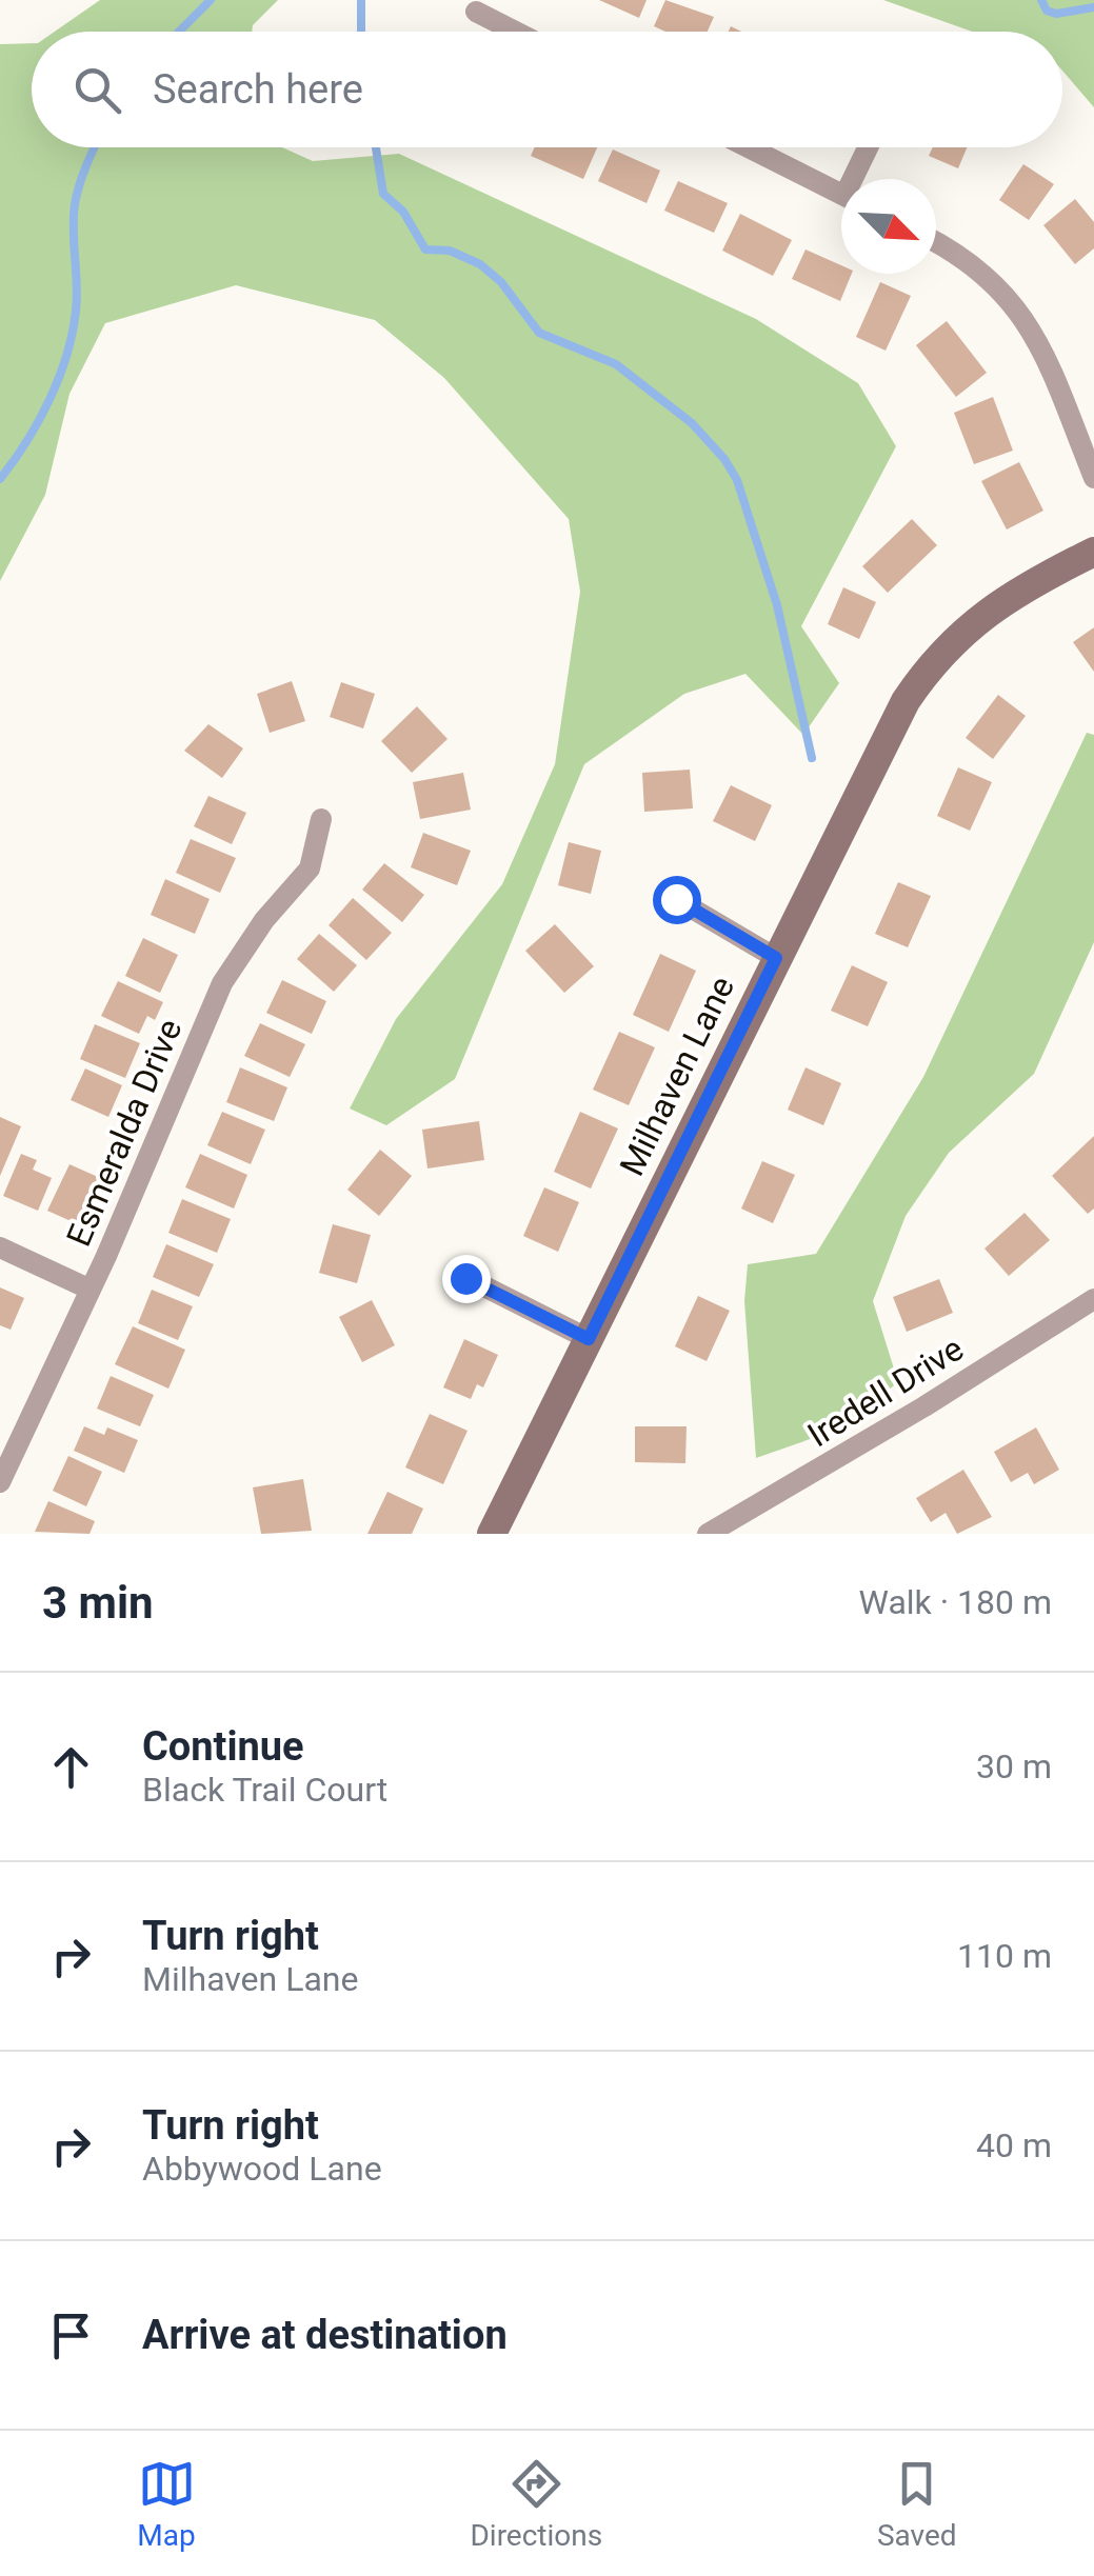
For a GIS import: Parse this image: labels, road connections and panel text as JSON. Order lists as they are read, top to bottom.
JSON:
{
  "streets": {
    "street": ["Milhaven Lane", "Esmeralda Drive", "Iredell Drive"]
  },
  "north": "bottom right",
  "page": {
    "search": "Search here",
    "heading": ["3 min", "Walk · 180 m"],
    "list": [
      ["Continue", "Black Trail Court", "30 m"],
      ["Turn right", "Milhaven Lane", "110 m"],
      ["Turn right", "Abbywood Lane", "40 m"],
      "Arrive at destination"
    ],
    "nav": ["Map", "Directions", "Saved"]
  }
}
